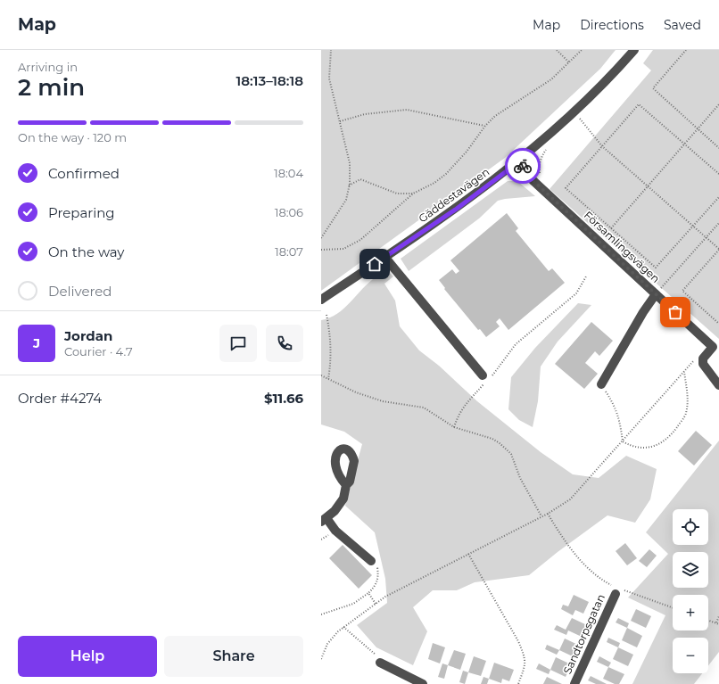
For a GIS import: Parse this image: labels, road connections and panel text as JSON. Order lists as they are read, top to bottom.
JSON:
{
  "streets": {
    "street": ["Gäddestavägen", "Församlingsvägen", "Sandtorpsgatan"]
  },
  "crossings": [
    ["Gäddestavägen", "Församlingsvägen"]
  ],
  "page": {
    "header": "Map",
    "nav": ["Map", "Directions", "Saved"],
    "heading": ["2 min", "Arriving in", "18:13–18:18"],
    "panel": [
      "Jordan",
      "Courier · 4.7",
      "Order #4274",
      "$11.66"
    ],
    "bar": "On the way · 120 m",
    "list": [
      ["Confirmed", "18:04"],
      ["Preparing", "18:06"],
      ["On the way", "18:07"],
      "Delivered"
    ],
    "round": "J",
    "map_buttons": ["+", "−"],
    "buttons": ["Help", "Share"]
  }
}
